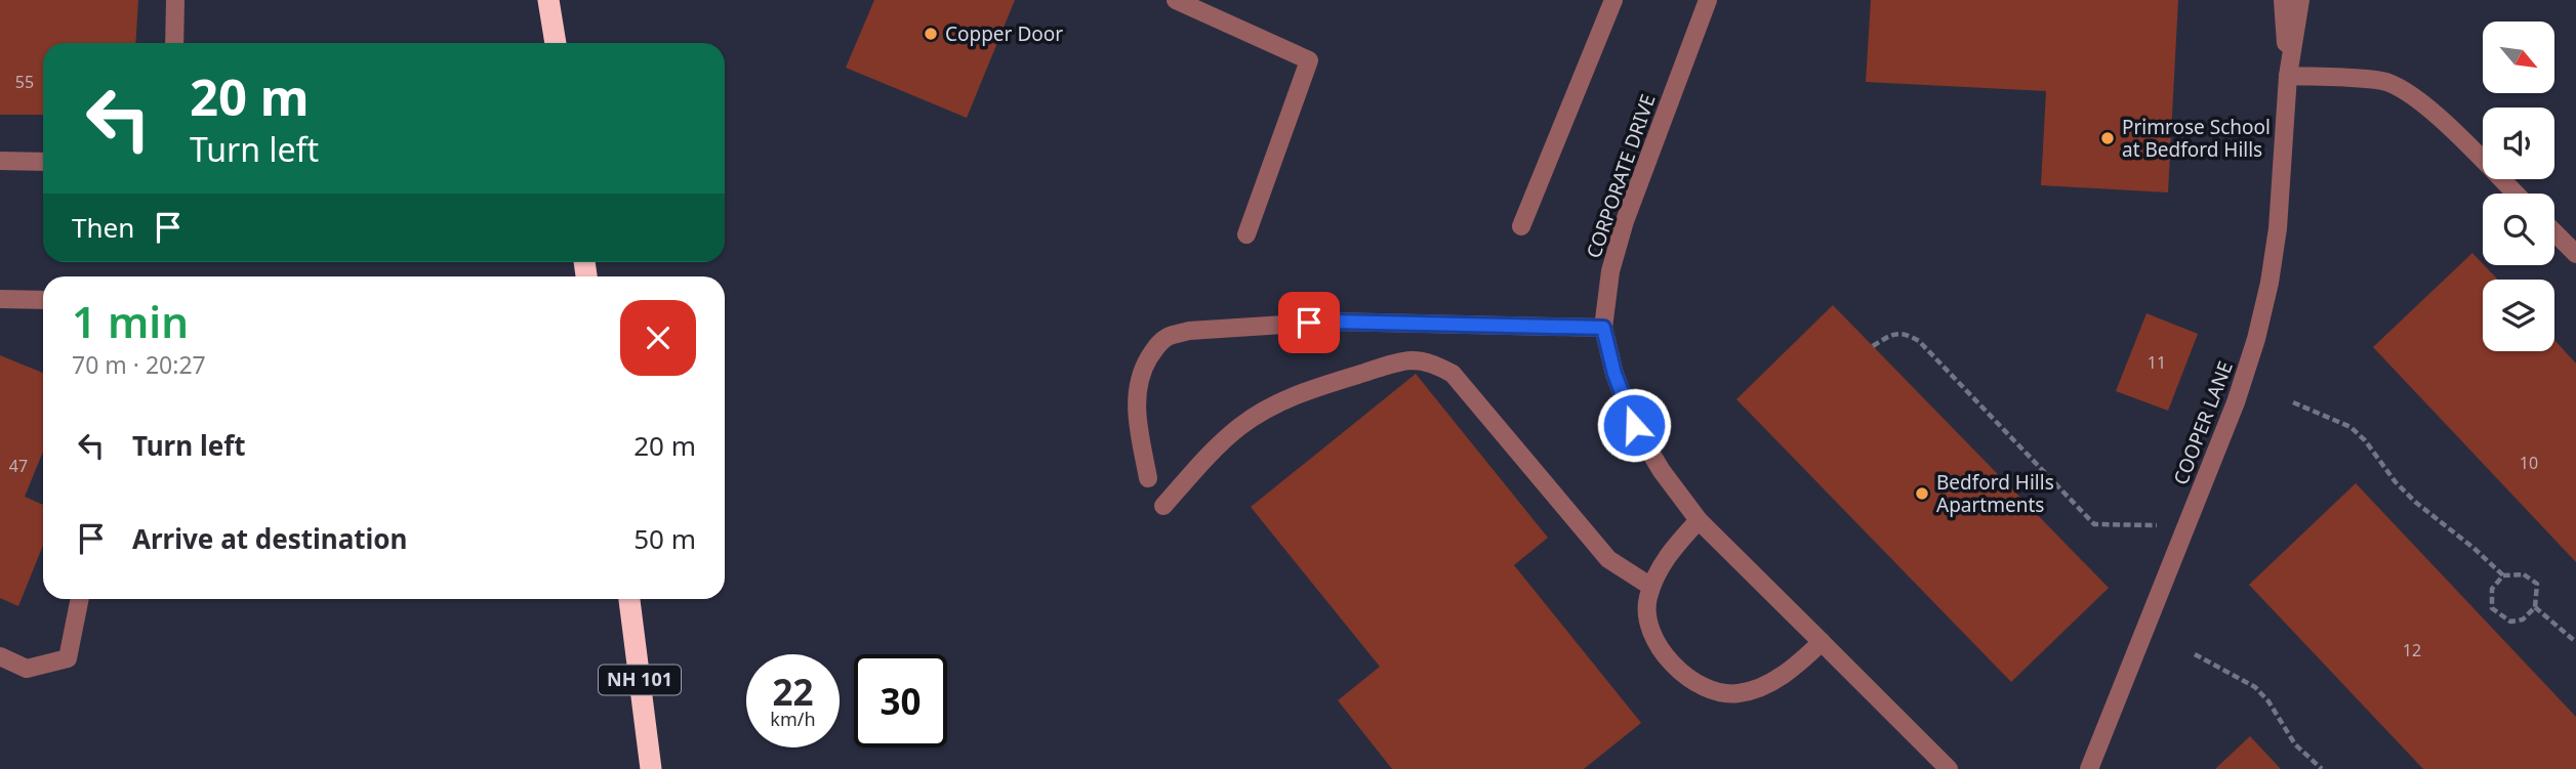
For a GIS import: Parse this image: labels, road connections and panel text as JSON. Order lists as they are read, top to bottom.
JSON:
{
  "streets": {
    "highway": ["NH 101"],
    "street": ["CORPORATE DRIVE", "COOPER LANE"]
  },
  "places": ["Copper Door", "Primrose School at Bedford Hills", "Bedford Hills Apartments"],
  "house_numbers": [
    "55",
    "11",
    "10",
    "47",
    "12"
  ],
  "north": "bottom right",
  "page": {
    "turn": ["20 m", "Turn left"],
    "then": "Then",
    "heading": ["1 min", "70 m · 20:27"],
    "list": [
      {
        "name": "Turn left",
        "value": "20 m"
      },
      {
        "name": "Arrive at destination",
        "value": "50 m"
      }
    ],
    "speed": "22 km/h",
    "limit": "30"
  }
}
